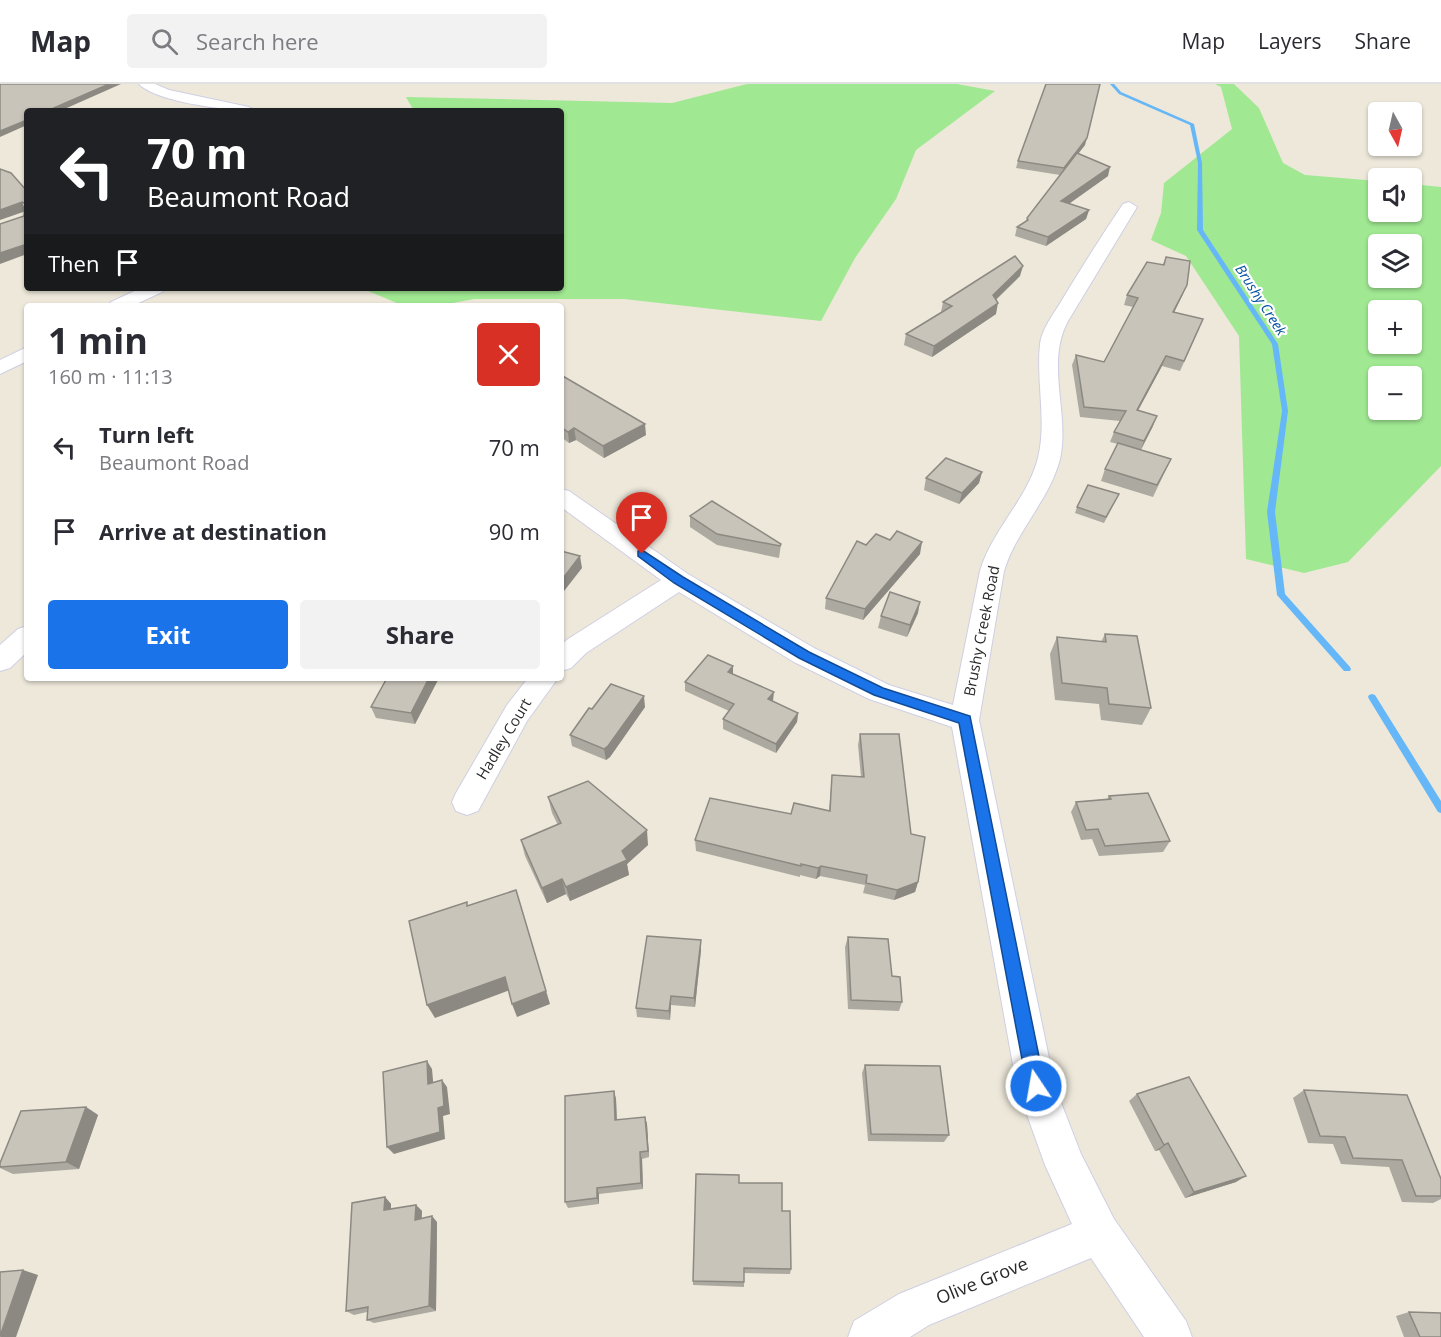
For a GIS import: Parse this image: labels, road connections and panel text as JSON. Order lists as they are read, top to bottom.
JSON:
{
  "streets": {
    "street": ["Brushy Creek Road", "Hadley Court", "Olive Grove"]
  },
  "crossings": [
    ["Brushy Creek Road", "Olive Grove"]
  ],
  "water": ["Brushy Creek"],
  "north": "bottom",
  "page": {
    "header": "Map",
    "search": "Search here",
    "nav": ["Map", "Layers", "Share"],
    "map_buttons": ["+", "−"],
    "turn": ["70 m", "Beaumont Road"],
    "then": "Then",
    "heading": ["1 min", "160 m · 11:13"],
    "list": [
      {
        "name": "Turn left",
        "note": "Beaumont Road",
        "value": "70 m"
      },
      {
        "name": "Arrive at destination",
        "value": "90 m"
      }
    ],
    "buttons": ["Exit", "Share"]
  }
}
